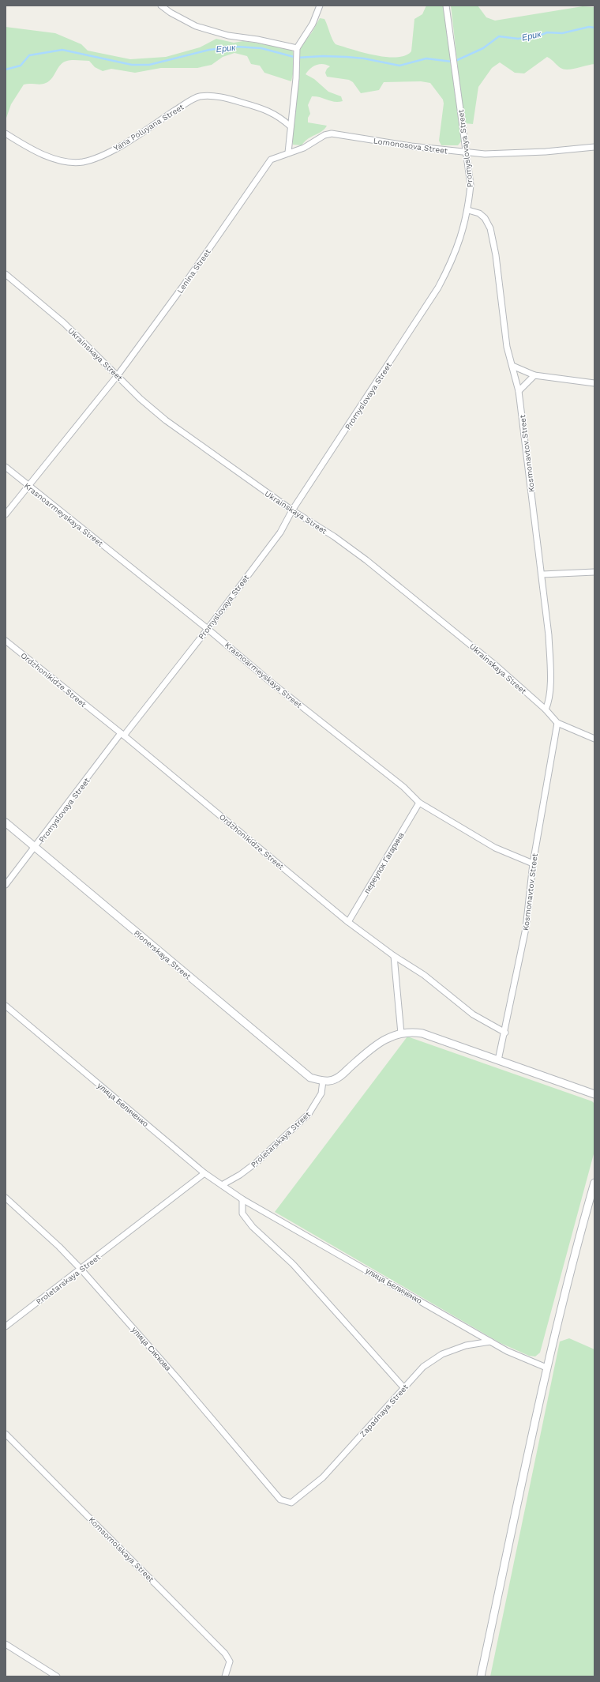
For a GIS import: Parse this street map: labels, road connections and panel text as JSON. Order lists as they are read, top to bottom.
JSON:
{
  "streets": {
    "street": [
      "Yana Poluyana Street",
      "Lomonosova Street",
      "Promyslovaya Street",
      "Lenina Street",
      "Ukrainskaya Street",
      "Kosmonavtov Street",
      "Krasnoarmeyskaya Street",
      "Ordzhonikidze Street",
      "переулок Гагарина",
      "Pionerskaya Street",
      "улица Беличенко",
      "Proletarskaya Street",
      "улица Сискова",
      "Zapadnaya Street",
      "Komsomolskaya Street"
    ]
  },
  "crossings": [
    ["Lomonosova Street", "Promyslovaya Street"],
    ["Lomonosova Street", "Lenina Street"],
    ["Promyslovaya Street", "Ukrainskaya Street"],
    ["Promyslovaya Street", "Kosmonavtov Street"],
    ["Promyslovaya Street", "Krasnoarmeyskaya Street"],
    ["Promyslovaya Street", "Ordzhonikidze Street"],
    ["Promyslovaya Street", "Pionerskaya Street"],
    ["Lenina Street", "Ukrainskaya Street"],
    ["Lenina Street", "Krasnoarmeyskaya Street"],
    ["Ukrainskaya Street", "Kosmonavtov Street"],
    ["Kosmonavtov Street", "Krasnoarmeyskaya Street"],
    ["Kosmonavtov Street", "Ordzhonikidze Street"],
    ["Krasnoarmeyskaya Street", "переулок Гагарина"],
    ["Ordzhonikidze Street", "переулок Гагарина"],
    ["Pionerskaya Street", "Proletarskaya Street"],
    ["улица Беличенко", "Proletarskaya Street"],
    ["улица Беличенко", "Zapadnaya Street"],
    ["Proletarskaya Street", "улица Сискова"],
    ["улица Сискова", "Zapadnaya Street"]
  ],
  "water": ["Ерик"]
}
